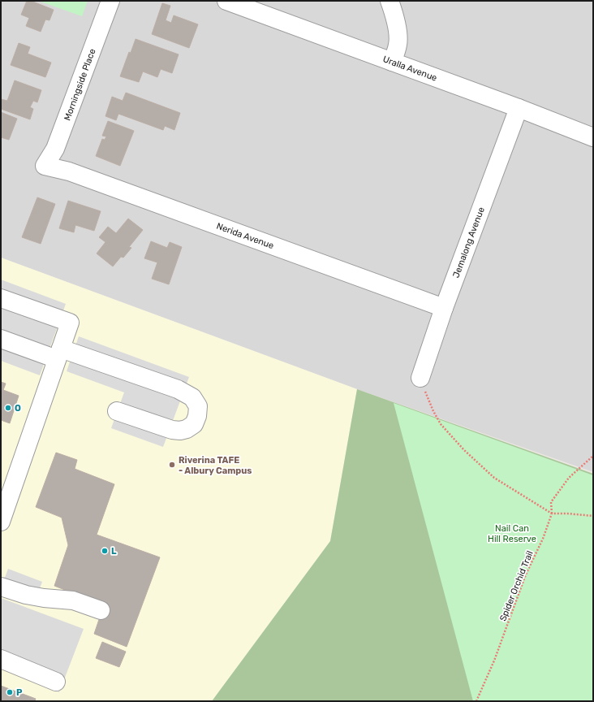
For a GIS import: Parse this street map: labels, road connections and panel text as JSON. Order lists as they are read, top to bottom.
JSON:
{
  "streets": {
    "street": [
      "Uralla Avenue",
      "Morningside Place",
      "Nerida Avenue",
      "Jemalong Avenue"
    ],
    "path": ["Spider Orchid Trail"]
  },
  "crossings": [
    ["Uralla Avenue", "Jemalong Avenue"],
    ["Morningside Place", "Nerida Avenue"],
    ["Nerida Avenue", "Jemalong Avenue"]
  ],
  "parks": ["Nail Can Hill Reserve"],
  "places": [
    "O",
    "Riverina TAFE - Albury Campus",
    "L",
    "P"
  ]
}
